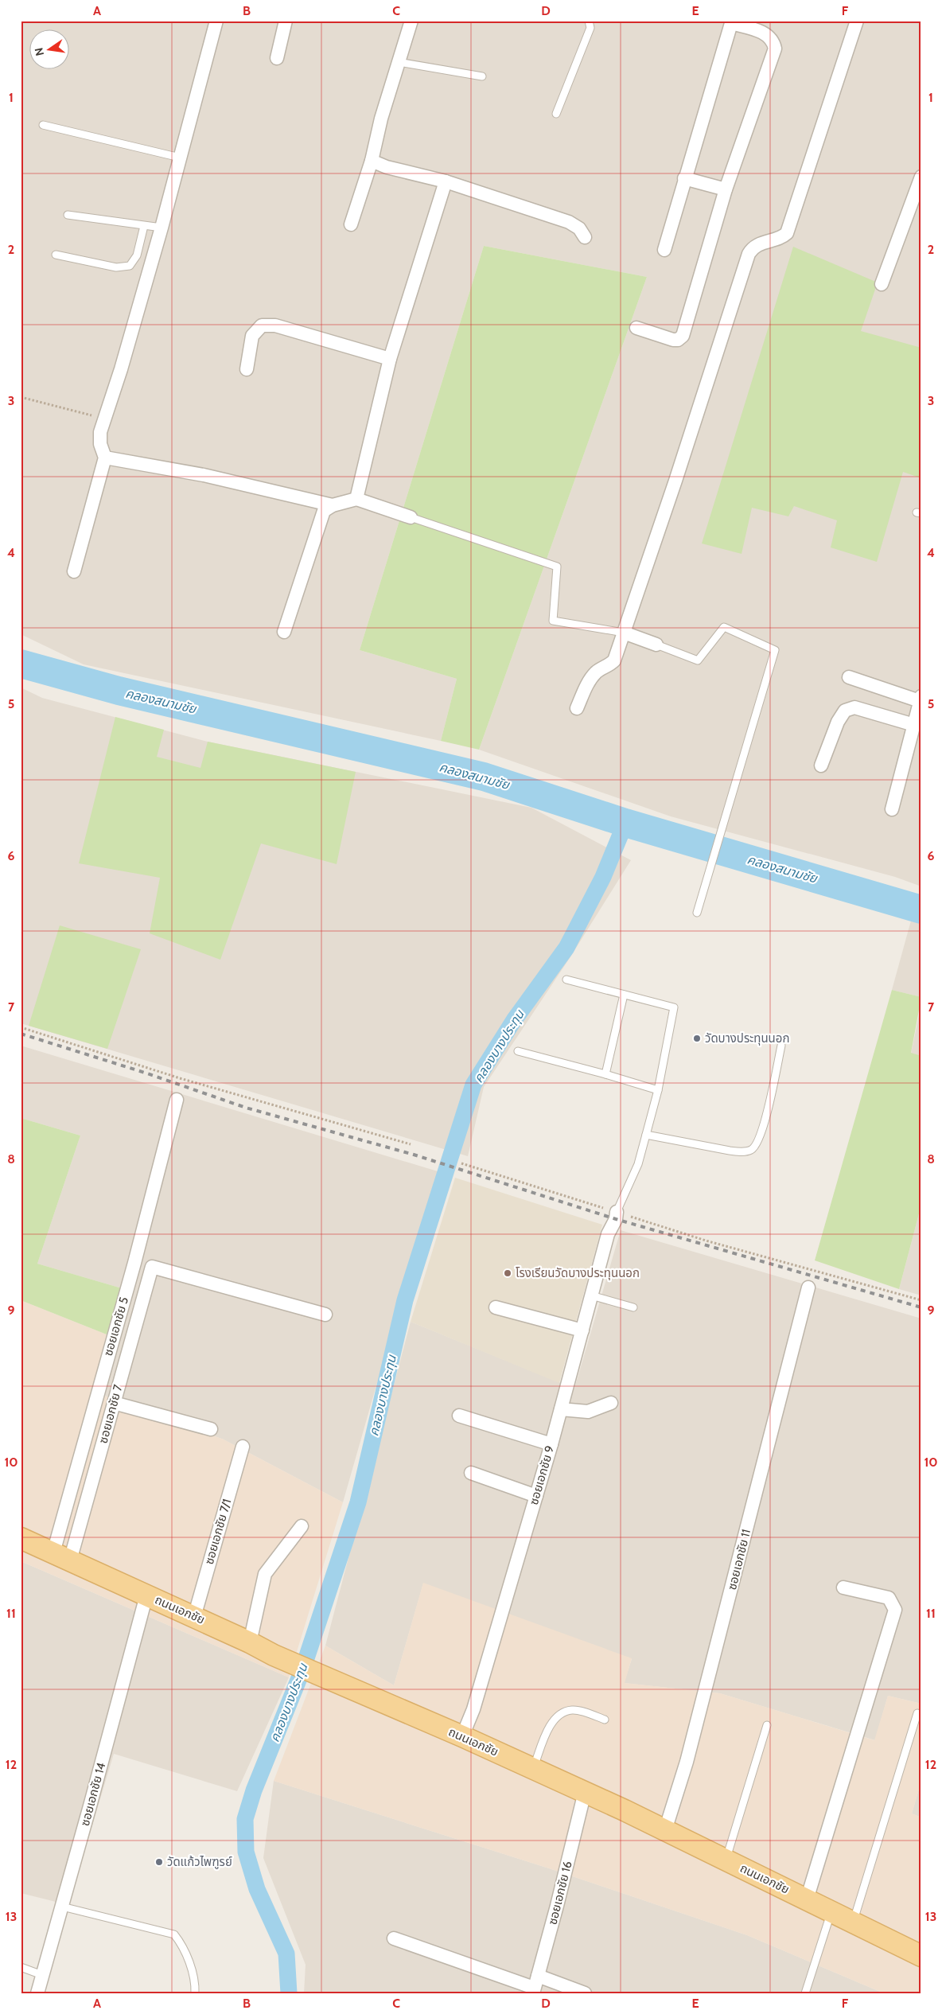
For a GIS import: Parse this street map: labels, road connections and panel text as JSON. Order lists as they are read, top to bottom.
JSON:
{
  "streets": {
    "main road": ["ถนนเอกชัย"],
    "street": [
      "ซอยเอกชัย 5",
      "ซอยเอกชัย 7",
      "ซอยเอกชัย 9",
      "ซอยเอกชัย 7/1",
      "ซอยเอกชัย 11",
      "ซอยเอกชัย 14",
      "ซอยเอกชัย 16"
    ]
  },
  "crossings": [
    ["ซอยเอกชัย 5", "ซอยเอกชัย 7"],
    ["ซอยเอกชัย 5", "ถนนเอกชัย"],
    ["ซอยเอกชัย 7", "ถนนเอกชัย"],
    ["ซอยเอกชัย 9", "ถนนเอกชัย"],
    ["ซอยเอกชัย 7/1", "ถนนเอกชัย"],
    ["ซอยเอกชัย 11", "ถนนเอกชัย"],
    ["ถนนเอกชัย", "ซอยเอกชัย 14"],
    ["ถนนเอกชัย", "ซอยเอกชัย 16"]
  ],
  "water": ["คลองสนามชัย", "คลองบางประทุน"],
  "places": ["วัดบางประทุนนอก", "โรงเรียนวัดบางประทุนนอก", "วัดแก้วไพฑูรย์"],
  "north": "left",
  "grid": {
    "columns": [
      "A",
      "B",
      "C",
      "D",
      "E",
      "F"
    ],
    "rows": [
      "1",
      "2",
      "3",
      "4",
      "5",
      "6",
      "7",
      "8",
      "9",
      "10",
      "11",
      "12",
      "13"
    ]
  }
}
